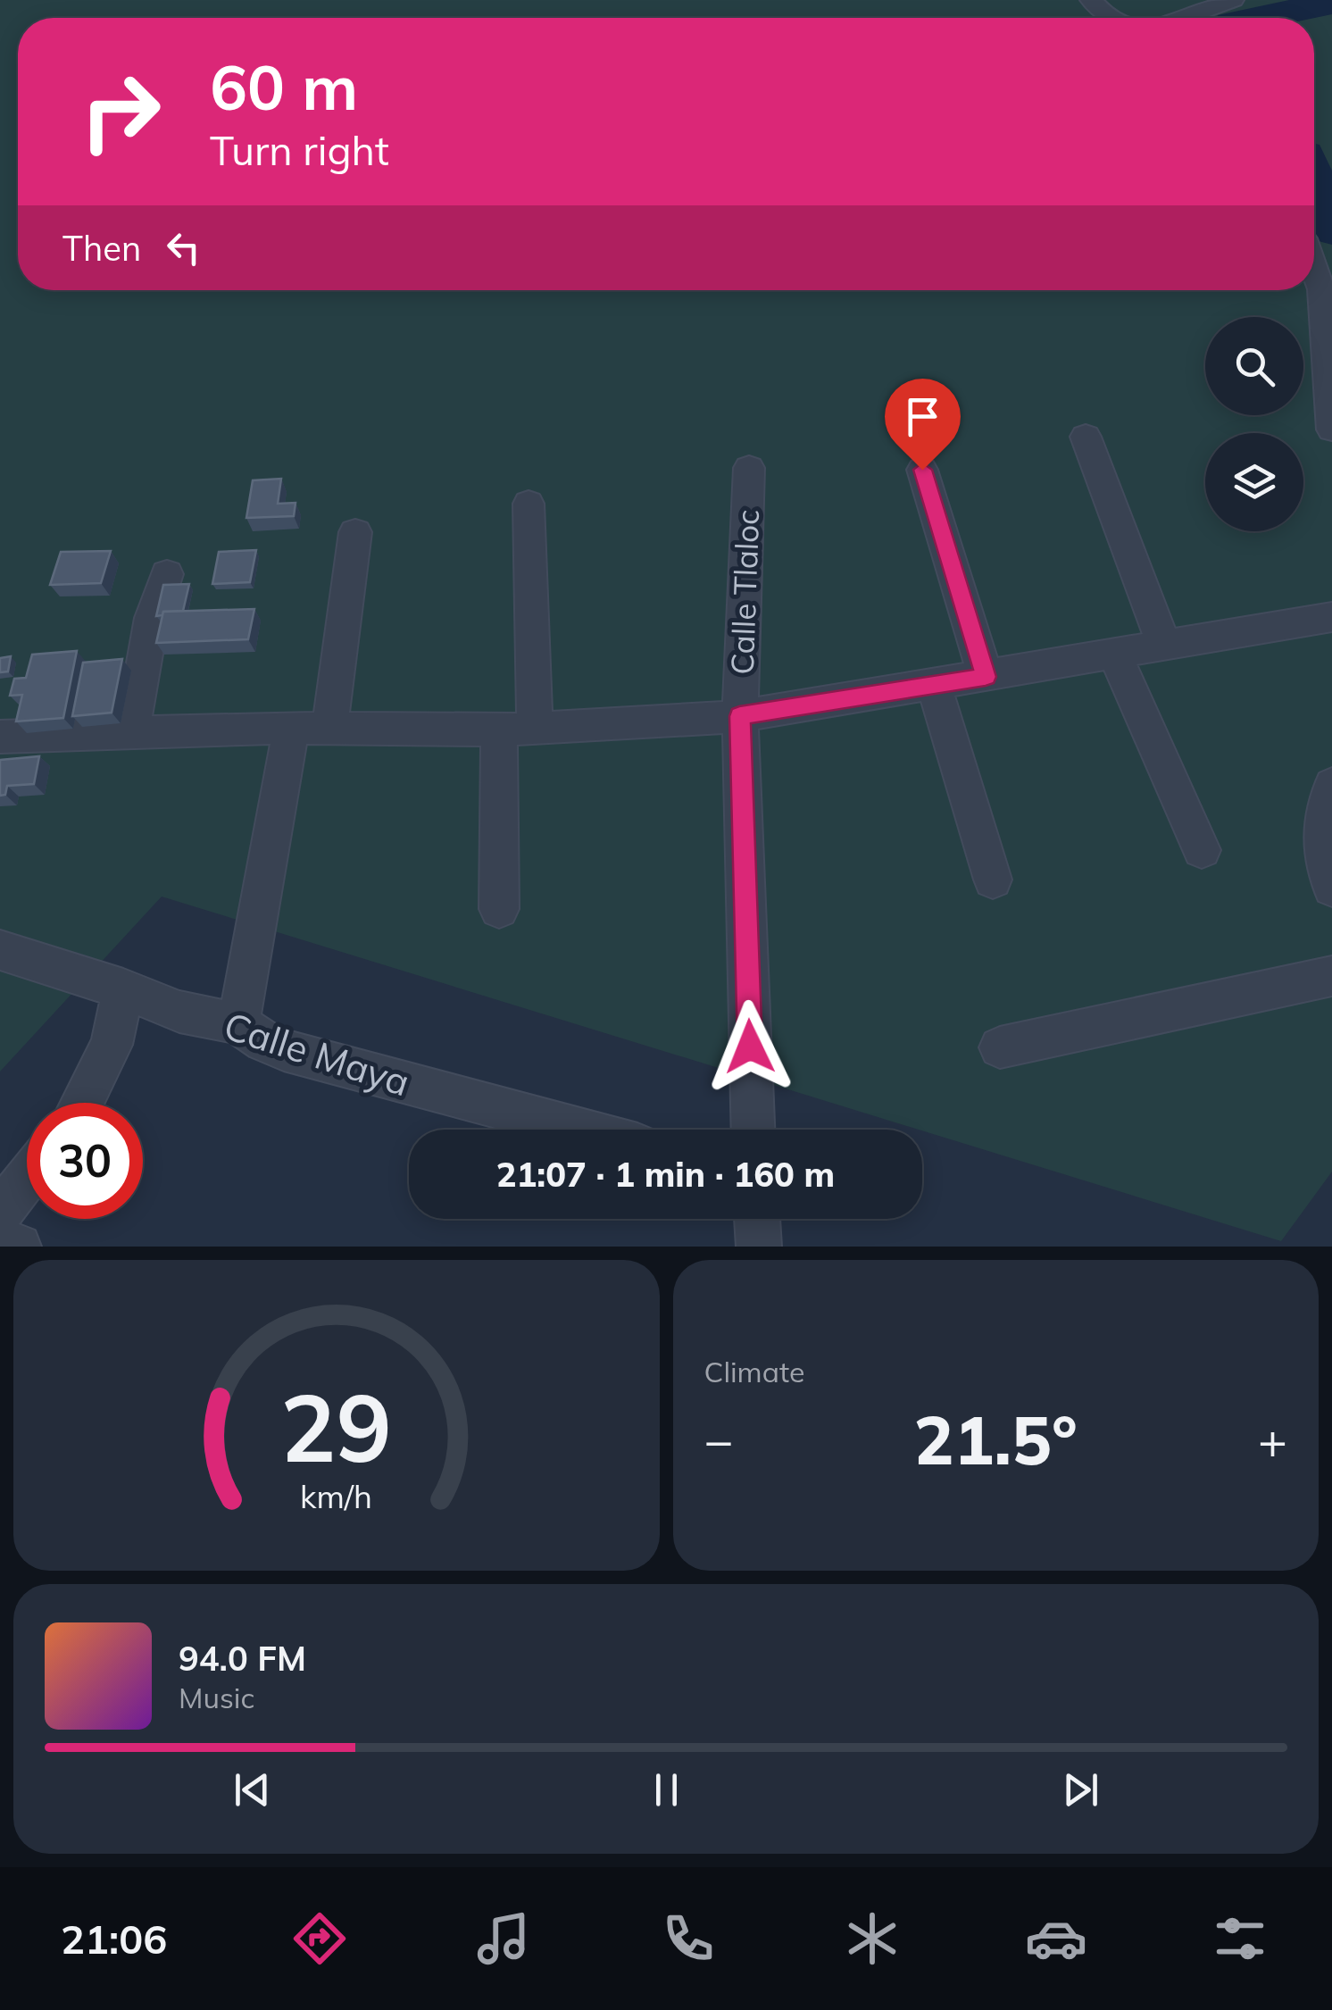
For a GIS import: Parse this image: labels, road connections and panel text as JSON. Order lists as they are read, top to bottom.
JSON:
{
  "streets": {
    "street": ["Calle Tlaloc", "Calle Maya"]
  },
  "page": {
    "turn": ["60 m", "Turn right"],
    "then": "Then",
    "limit": "30",
    "trip": "21:07 · 1 min · 160 m",
    "tile": "Climate",
    "heat": ["−", "21.5°", "+"],
    "song": ["94.0 FM", "Music"],
    "tabs": "21:06",
    "gauge": ["29", "km/h"]
  }
}
